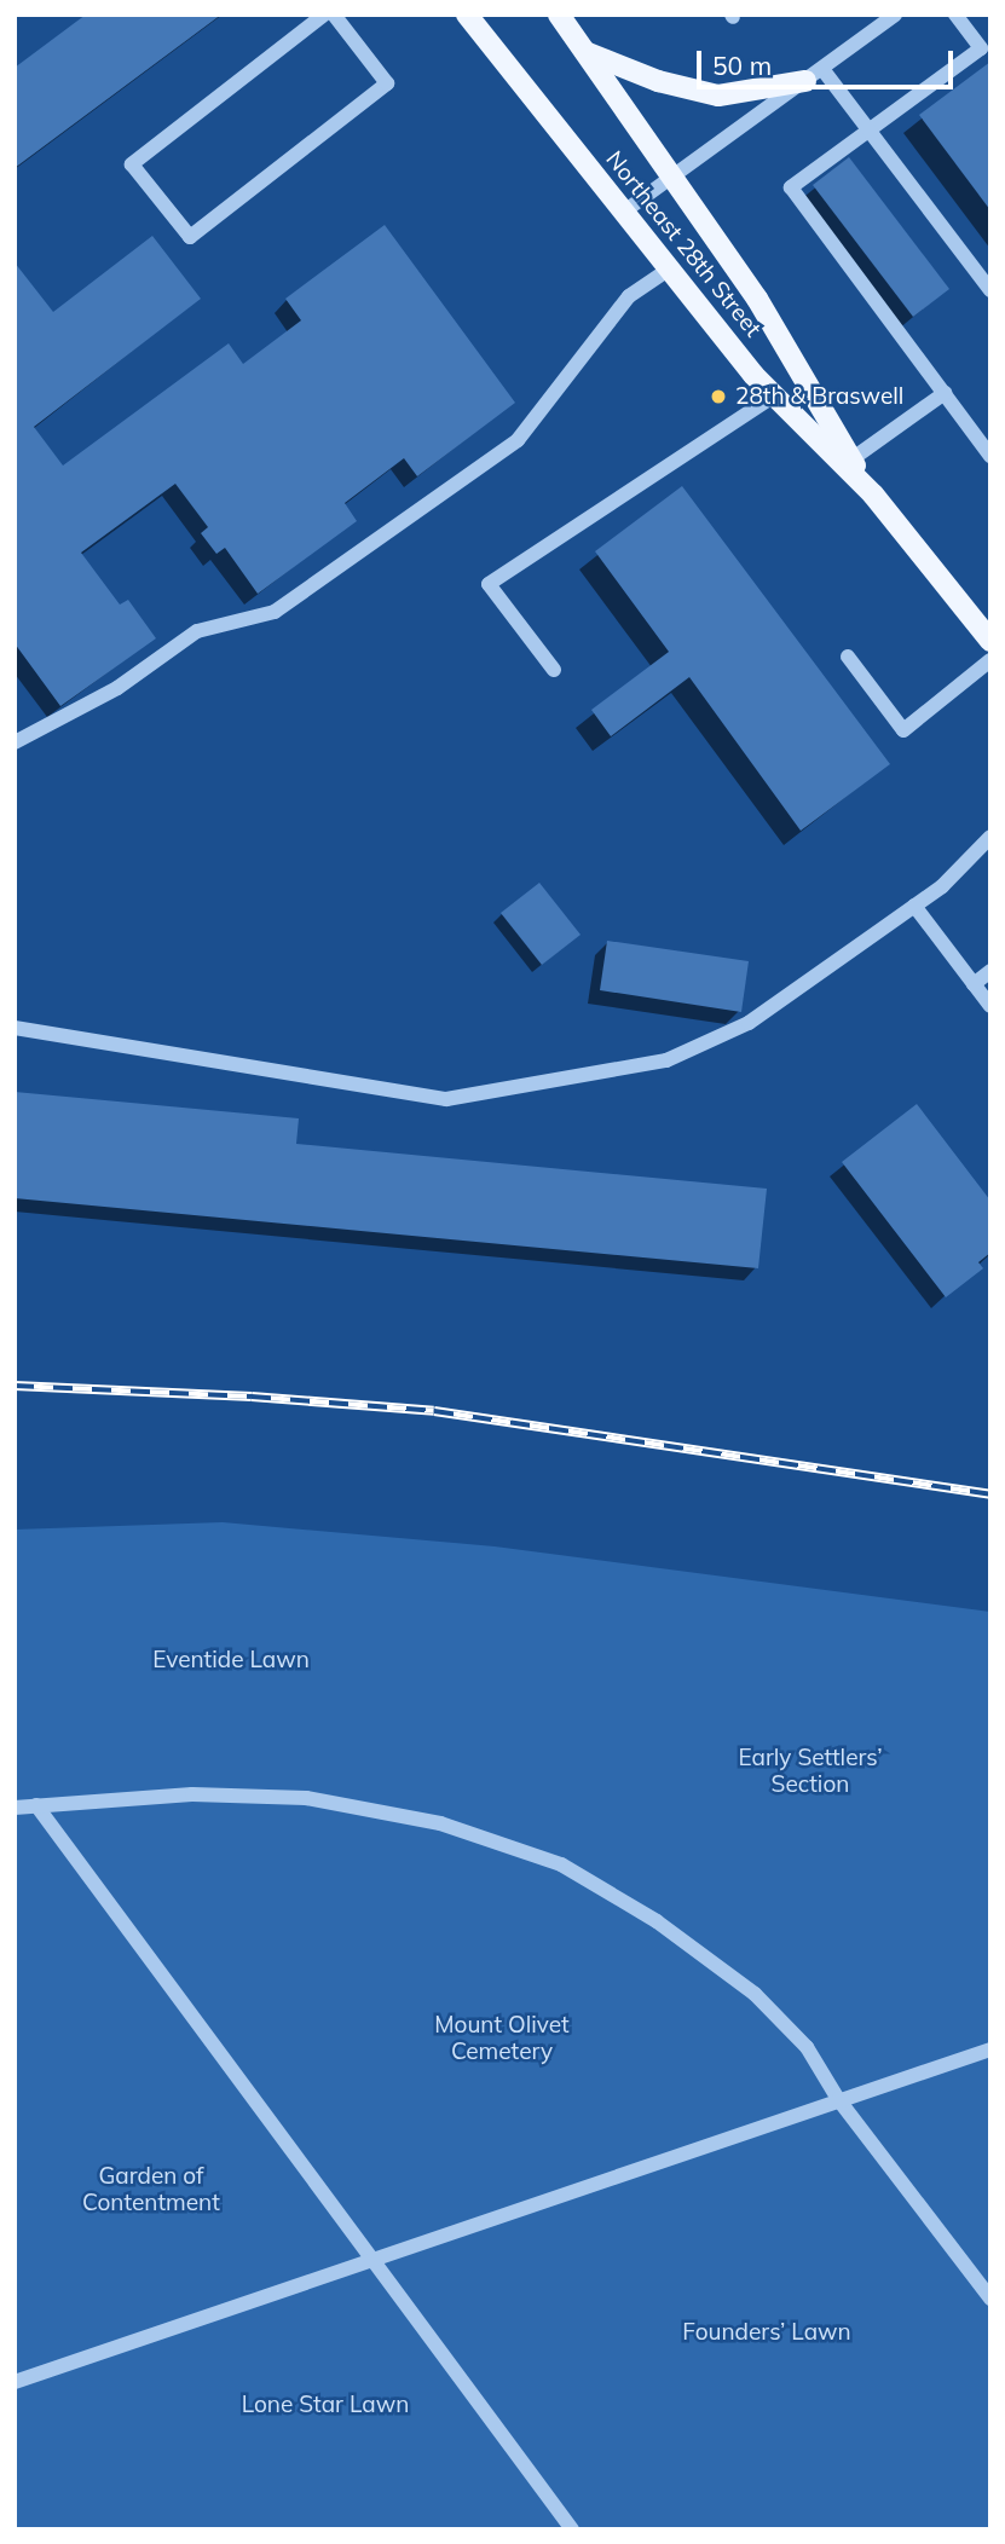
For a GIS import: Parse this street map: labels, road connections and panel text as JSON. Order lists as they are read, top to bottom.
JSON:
{
  "streets": {
    "main road": ["Northeast 28th Street"]
  },
  "parks": [
    "Eventide Lawn",
    "Early Settlers’ Section",
    "Mount Olivet Cemetery",
    "Garden of Contentment",
    "Founders’ Lawn",
    "Lone Star Lawn"
  ],
  "places": ["28th & Braswell"],
  "scale_bar": "50 m"
}
